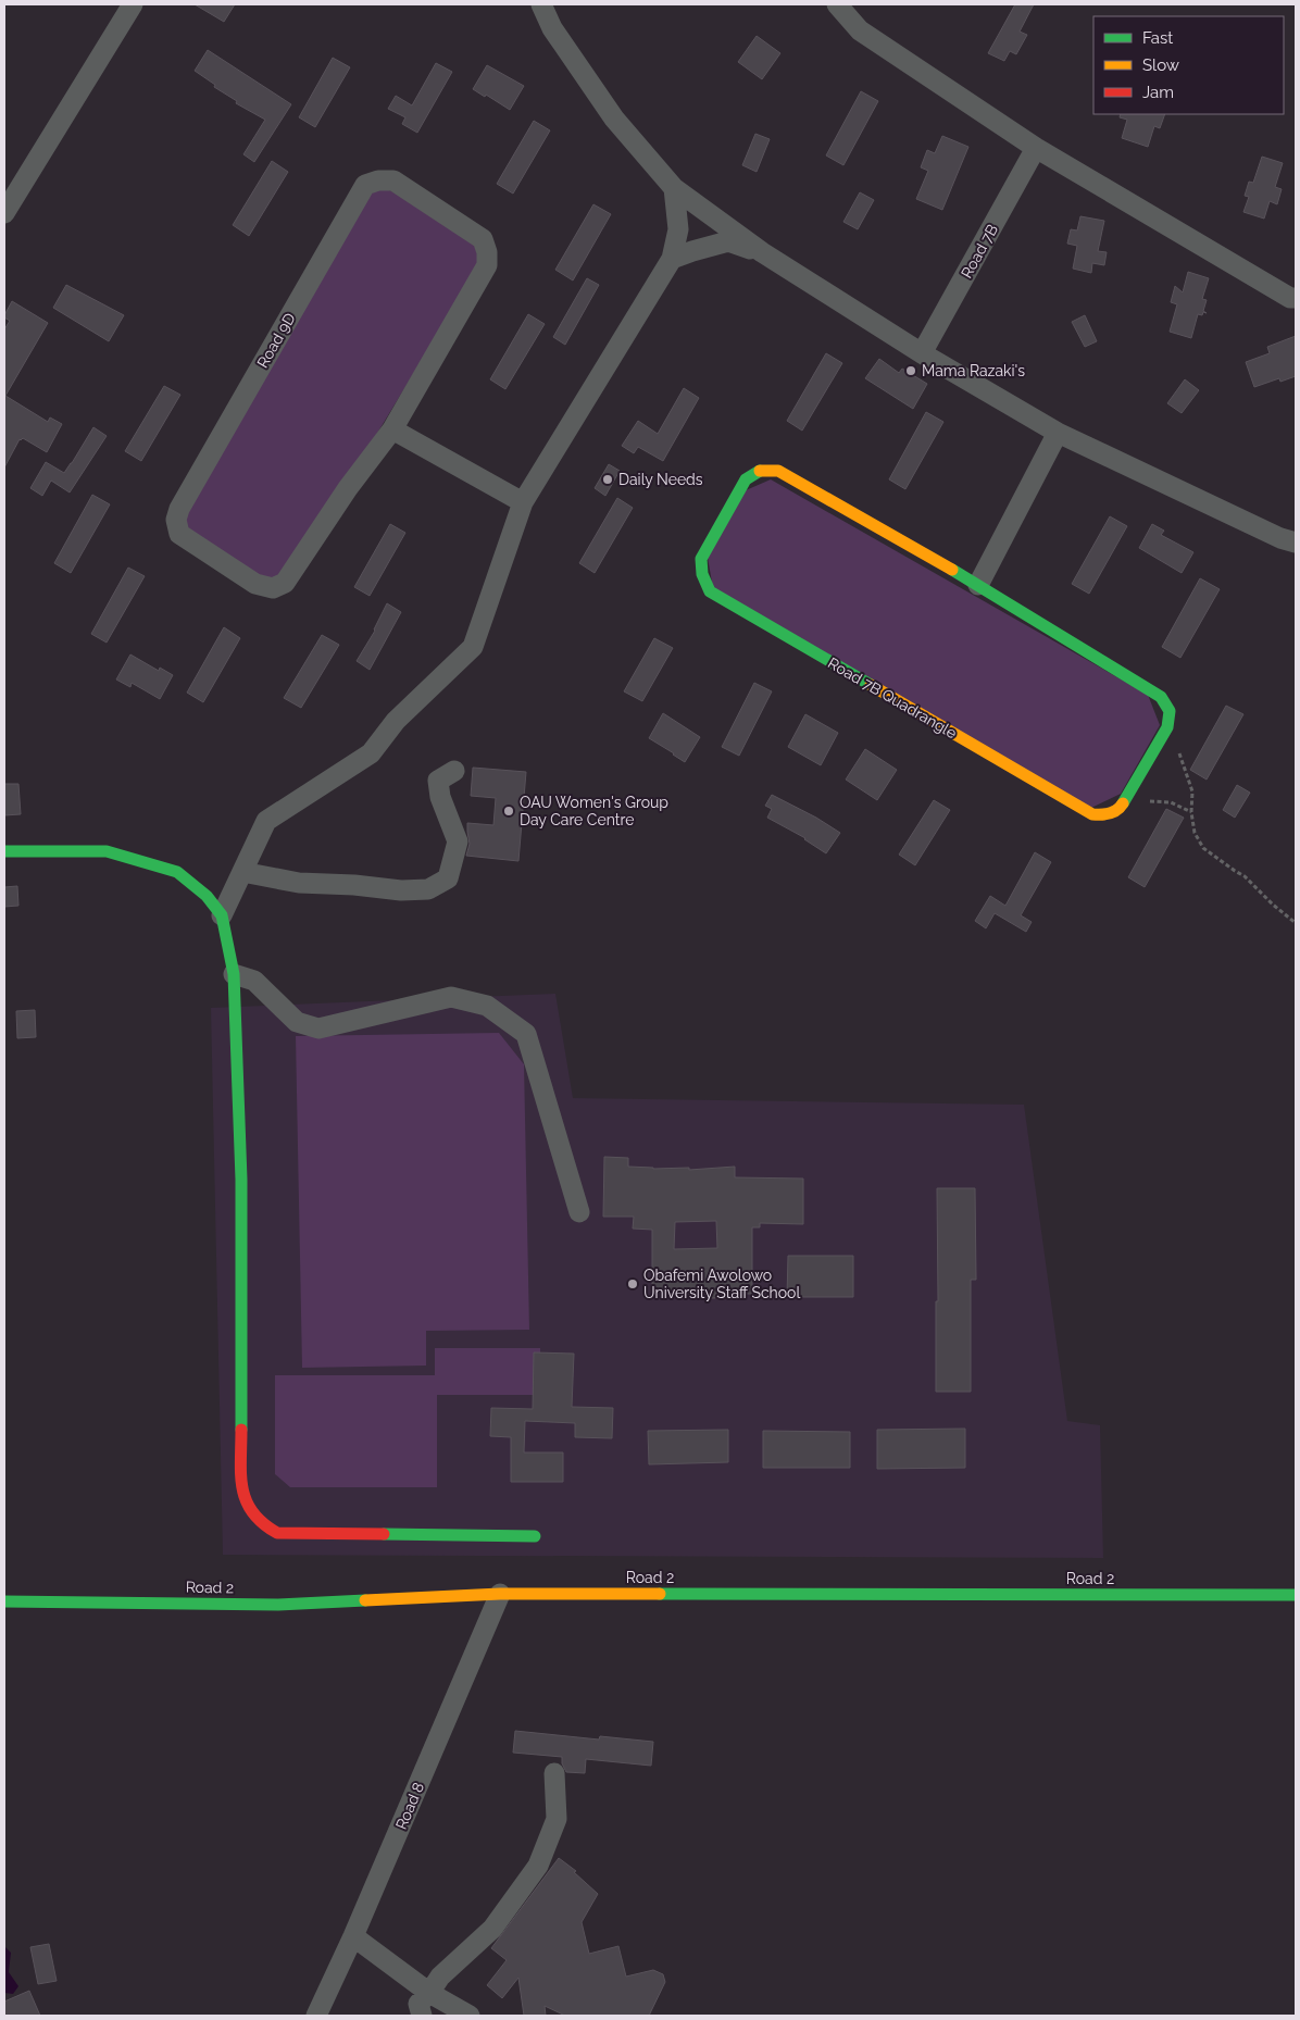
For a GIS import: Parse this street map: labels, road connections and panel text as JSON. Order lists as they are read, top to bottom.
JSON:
{
  "streets": {
    "street": [
      "Road 7B",
      "Road 9D",
      "Road 7B Quadrangle",
      "Road 2",
      "Road 8"
    ]
  },
  "crossings": [
    ["Road 2", "Road 8"]
  ],
  "places": [
    "Mama Razaki's",
    "Daily Needs",
    "OAU Women's Group Day Care Centre",
    "Obafemi Awolowo University Staff School"
  ],
  "legend": ["Fast", "Slow", "Jam"]
}
